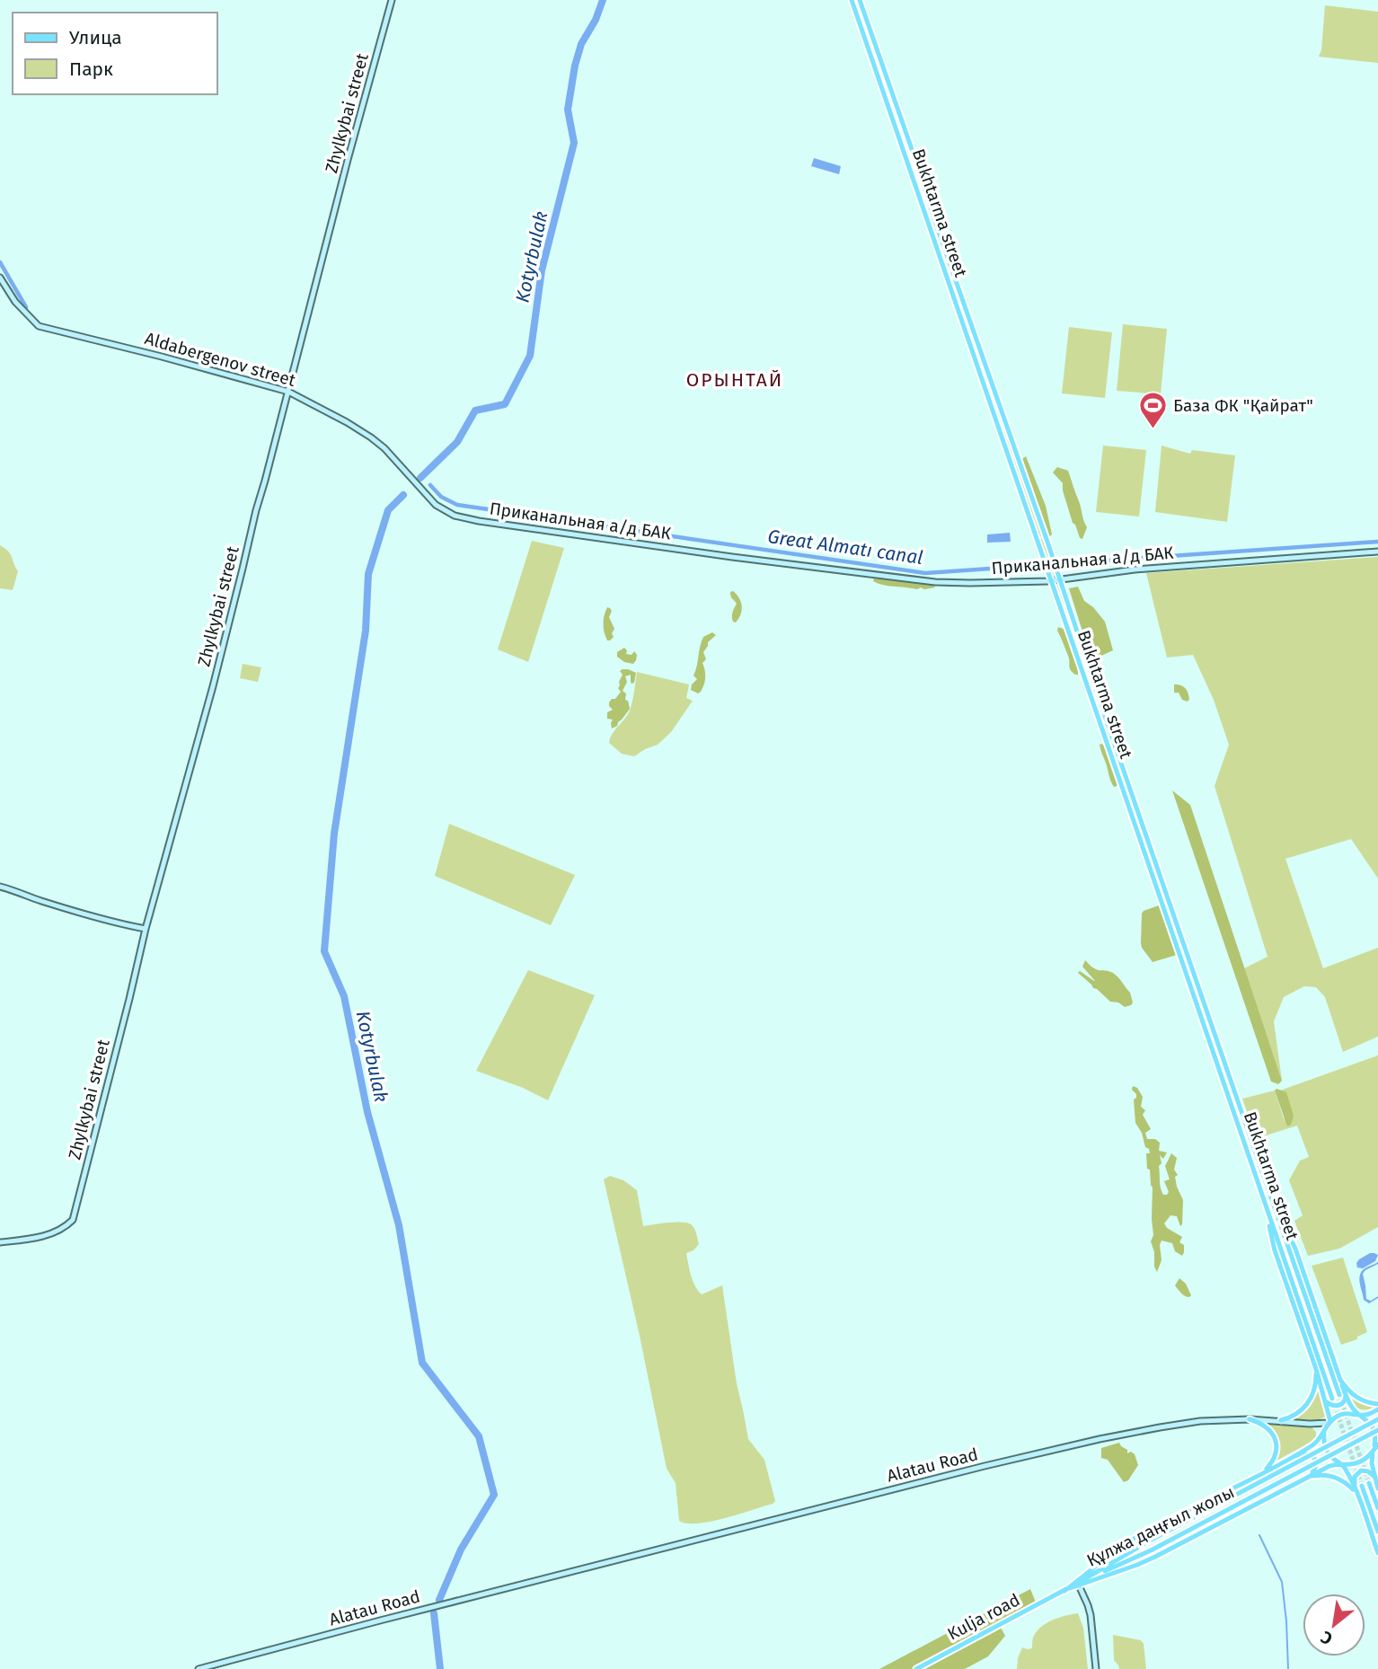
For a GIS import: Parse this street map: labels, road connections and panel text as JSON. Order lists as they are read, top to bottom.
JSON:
{
  "streets": {
    "main road": [
      "Zhylkybai street",
      "Bukhtarma street",
      "Aldabergenov street",
      "Приканальная а/д БАК",
      "Alatau Road",
      "Құлжа даңғыл жолы",
      "Kulja road"
    ]
  },
  "crossings": [
    ["Zhylkybai street", "Aldabergenov street"],
    ["Bukhtarma street", "Приканальная а/д БАК"],
    ["Aldabergenov street", "Приканальная а/д БАК"]
  ],
  "districts": ["ОРЫНТАЙ"],
  "water": ["Kotyrbulak", "Great Almatı canal"],
  "places": {
    "sports": ["База ФК \"Қайрат\""]
  },
  "legend": ["Улица", "Парк"],
  "north": "bottom left"
}
